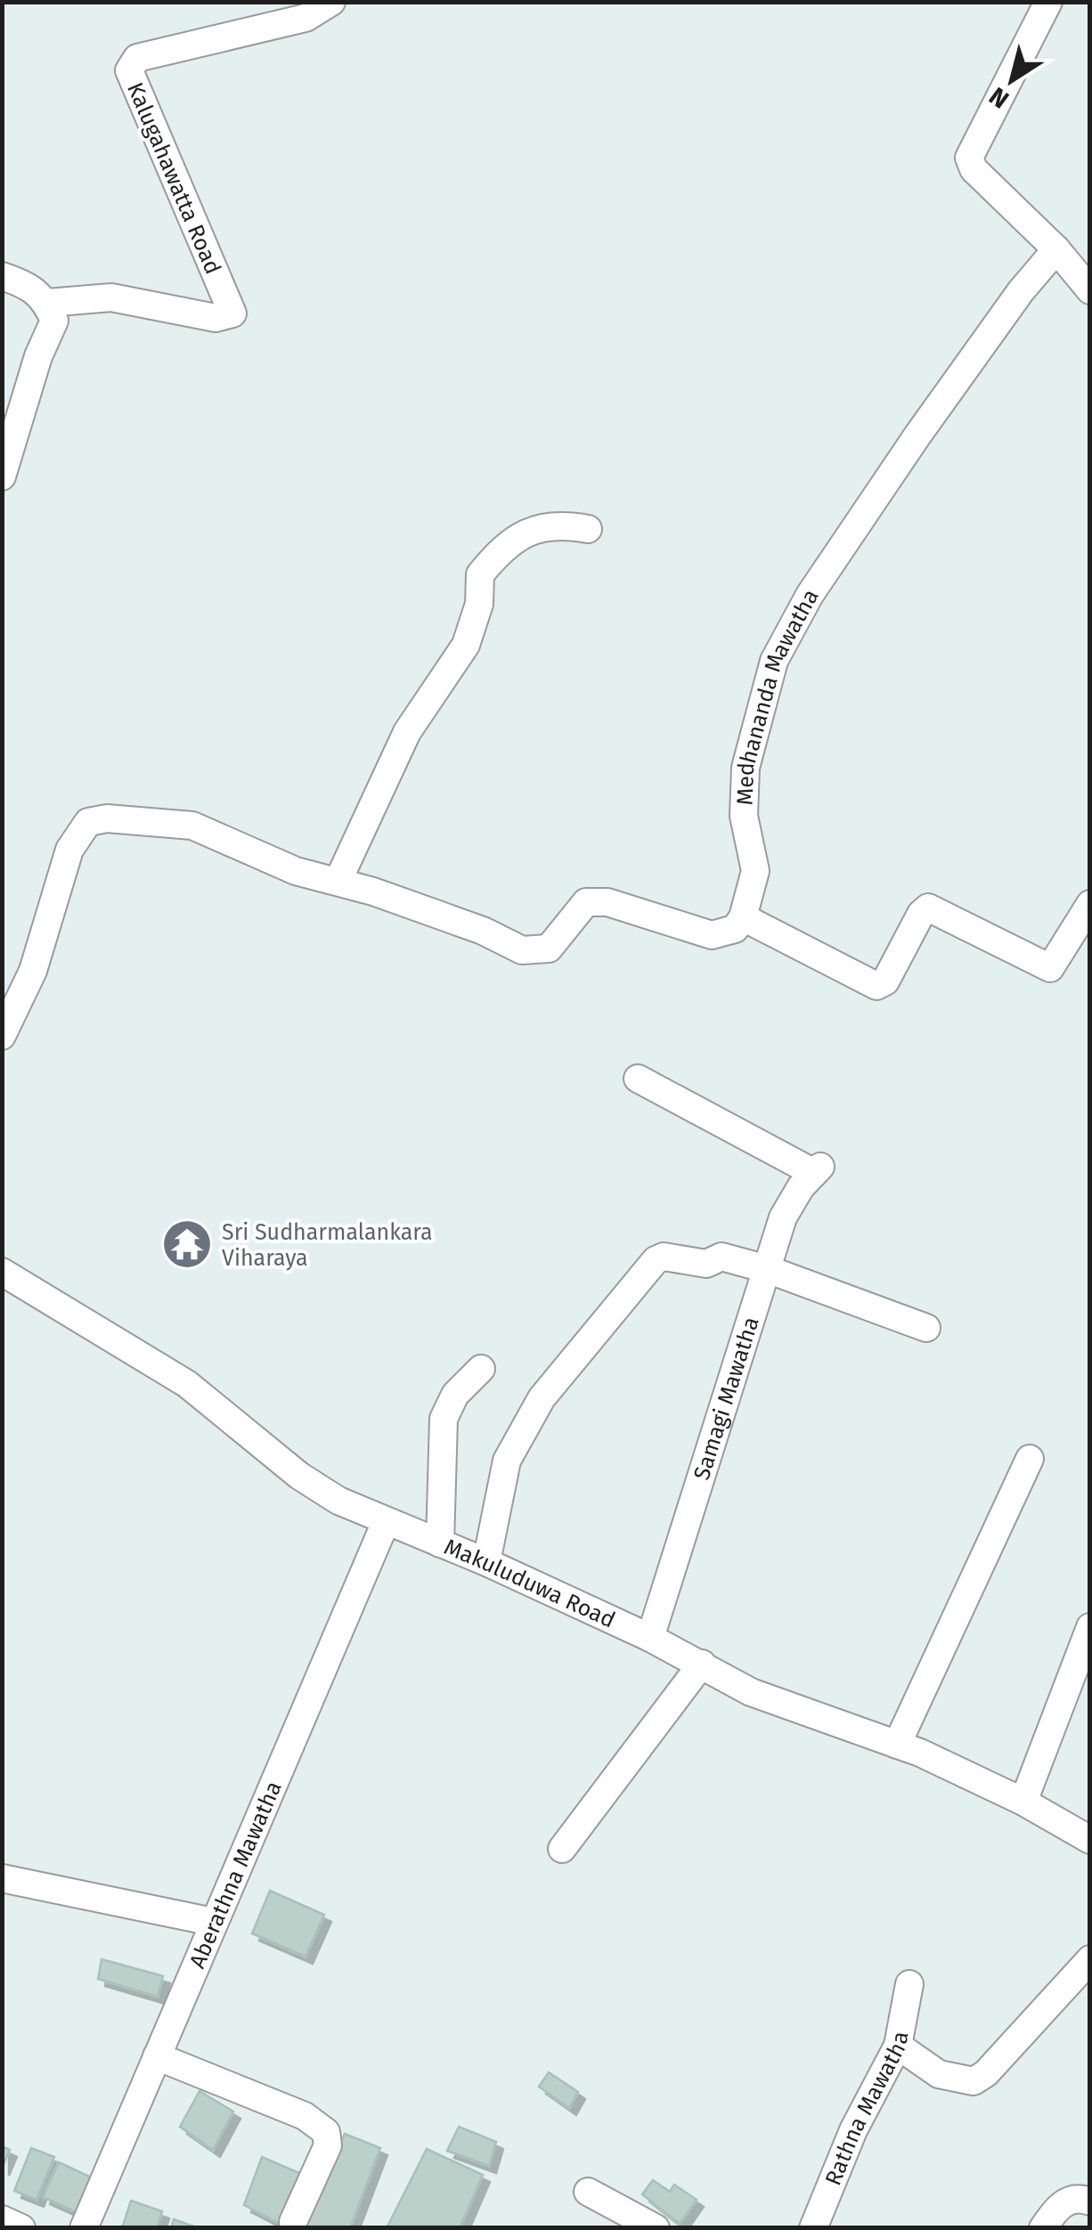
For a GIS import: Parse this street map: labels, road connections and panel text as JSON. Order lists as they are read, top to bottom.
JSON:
{
  "streets": {
    "street": [
      "Kalugahawatta Road",
      "Medhananda Mawatha",
      "Samagi Mawatha",
      "Makuluduwa Road",
      "Aberathna Mawatha",
      "Rathna Mawatha"
    ]
  },
  "crossings": [
    ["Samagi Mawatha", "Makuluduwa Road"],
    ["Makuluduwa Road", "Aberathna Mawatha"]
  ],
  "places": {
    "temple": ["Sri Sudharmalankara Viharaya"]
  },
  "north": "bottom left"
}
